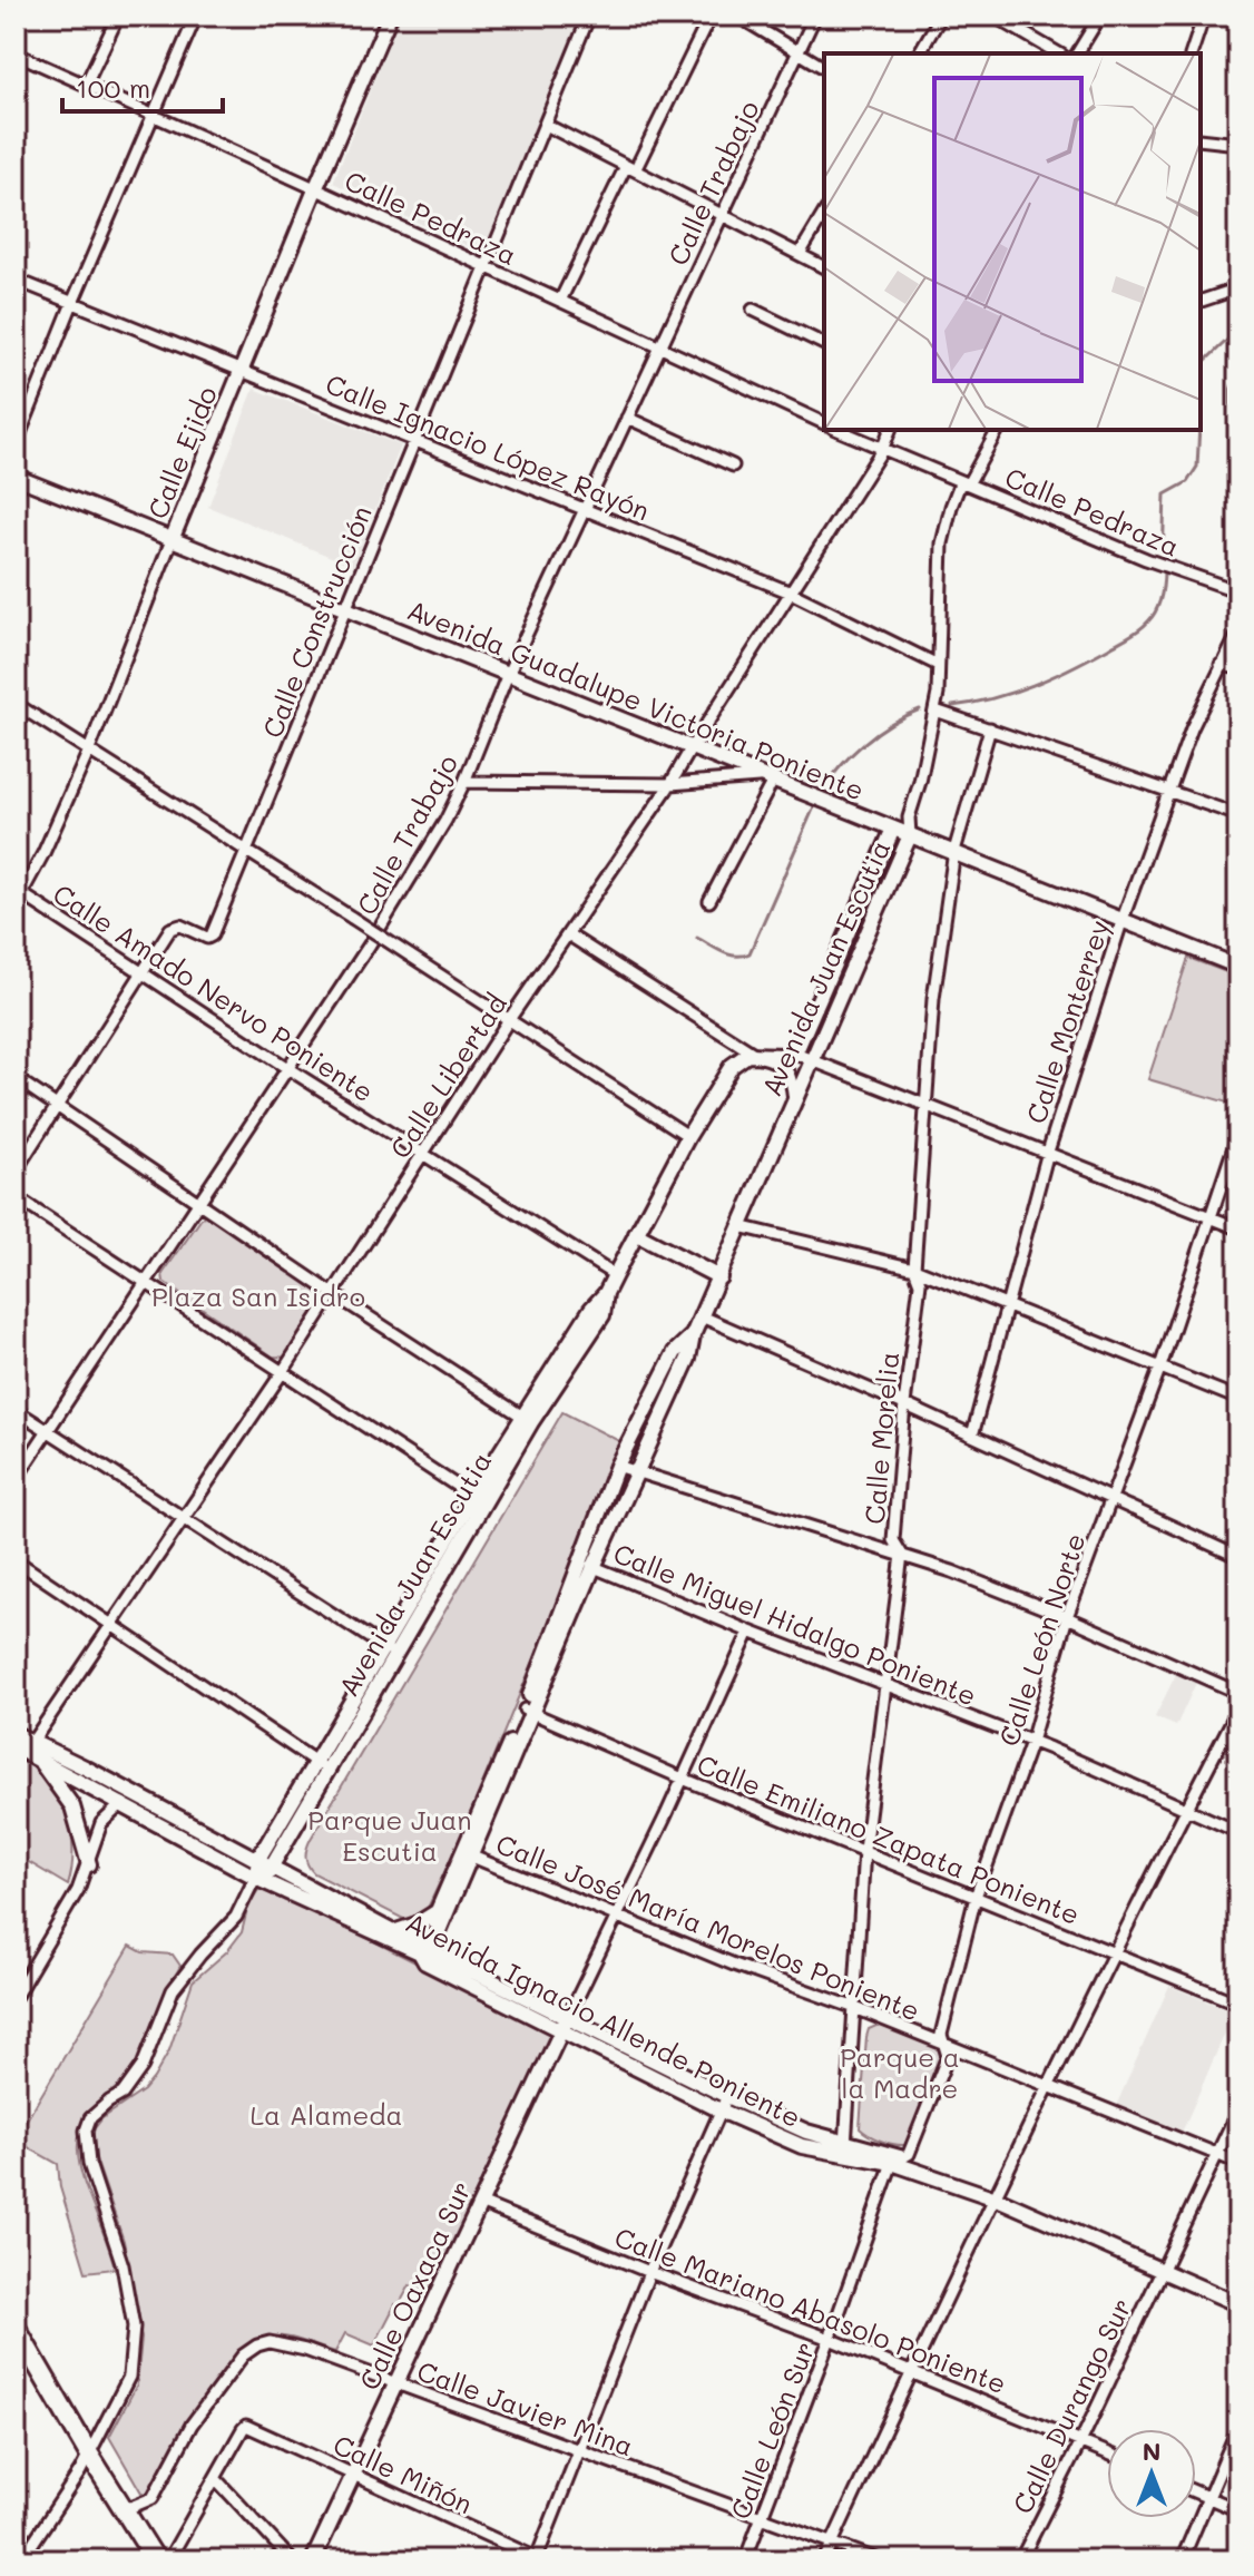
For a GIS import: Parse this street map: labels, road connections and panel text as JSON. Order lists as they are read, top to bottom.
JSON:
{
  "streets": {
    "main road": [
      "Calle Ejido",
      "Avenida Guadalupe Victoria Poniente",
      "Avenida Juan Escutia",
      "Avenida Ignacio Allende Poniente",
      "Calle Oaxaca Sur"
    ],
    "street": [
      "Calle Trabajo",
      "Calle Pedraza",
      "Calle Ignacio López Rayón",
      "Calle Construcción",
      "Calle Amado Nervo Poniente",
      "Calle Monterrey",
      "Calle Libertad",
      "Calle Morelia",
      "Calle Miguel Hidalgo Poniente",
      "Calle León Norte",
      "Calle Emiliano Zapata Poniente",
      "Calle José María Morelos Poniente",
      "Calle Mariano Abasolo Poniente",
      "Calle Durango Sur",
      "Calle Javier Mina",
      "Calle León Sur",
      "Calle Miñón"
    ]
  },
  "crossings": [
    ["Calle Trabajo", "Calle Pedraza"],
    ["Calle Trabajo", "Calle Ignacio López Rayón"],
    ["Calle Trabajo", "Avenida Guadalupe Victoria Poniente"],
    ["Calle Trabajo", "Calle Amado Nervo Poniente"],
    ["Calle Pedraza", "Calle Ejido"],
    ["Calle Pedraza", "Calle Construcción"],
    ["Calle Pedraza", "Calle Libertad"],
    ["Calle Ignacio López Rayón", "Calle Ejido"],
    ["Calle Ignacio López Rayón", "Calle Construcción"],
    ["Calle Ignacio López Rayón", "Calle Libertad"],
    ["Calle Ejido", "Avenida Guadalupe Victoria Poniente"],
    ["Calle Ejido", "Calle Amado Nervo Poniente"],
    ["Calle Construcción", "Avenida Guadalupe Victoria Poniente"],
    ["Calle Construcción", "Calle Amado Nervo Poniente"],
    ["Avenida Guadalupe Victoria Poniente", "Avenida Juan Escutia"],
    ["Avenida Guadalupe Victoria Poniente", "Calle Monterrey"],
    ["Avenida Guadalupe Victoria Poniente", "Calle Libertad"],
    ["Avenida Guadalupe Victoria Poniente", "Calle Morelia"],
    ["Avenida Juan Escutia", "Calle Amado Nervo Poniente"],
    ["Avenida Juan Escutia", "Calle Miguel Hidalgo Poniente"],
    ["Avenida Juan Escutia", "Calle Emiliano Zapata Poniente"],
    ["Avenida Juan Escutia", "Calle José María Morelos Poniente"],
    ["Avenida Juan Escutia", "Avenida Ignacio Allende Poniente"],
    ["Calle Amado Nervo Poniente", "Calle Libertad"],
    ["Calle Libertad", "Avenida Ignacio Allende Poniente"],
    ["Calle Morelia", "Calle Miguel Hidalgo Poniente"],
    ["Calle Morelia", "Calle Emiliano Zapata Poniente"],
    ["Calle Morelia", "Calle José María Morelos Poniente"],
    ["Calle Morelia", "Avenida Ignacio Allende Poniente"],
    ["Calle Miguel Hidalgo Poniente", "Calle León Norte"],
    ["Calle Miguel Hidalgo Poniente", "Calle Oaxaca Sur"],
    ["Calle León Norte", "Calle Emiliano Zapata Poniente"],
    ["Calle León Norte", "Calle José María Morelos Poniente"],
    ["Calle León Norte", "Avenida Ignacio Allende Poniente"],
    ["Calle León Norte", "Calle León Sur"],
    ["Calle Emiliano Zapata Poniente", "Calle Oaxaca Sur"],
    ["Calle José María Morelos Poniente", "Calle Oaxaca Sur"],
    ["Calle José María Morelos Poniente", "Calle Durango Sur"],
    ["Avenida Ignacio Allende Poniente", "Calle Oaxaca Sur"],
    ["Avenida Ignacio Allende Poniente", "Calle Durango Sur"],
    ["Avenida Ignacio Allende Poniente", "Calle León Sur"],
    ["Calle Oaxaca Sur", "Calle Mariano Abasolo Poniente"],
    ["Calle Oaxaca Sur", "Calle Javier Mina"],
    ["Calle Oaxaca Sur", "Calle Miñón"],
    ["Calle Mariano Abasolo Poniente", "Calle Durango Sur"],
    ["Calle Mariano Abasolo Poniente", "Calle León Sur"],
    ["Calle Javier Mina", "Calle León Sur"]
  ],
  "parks": [
    "Plaza San Isidro",
    "Parque Juan Escutia",
    "Parque a la Madre",
    "La Alameda"
  ],
  "scale_bar": "100 m",
  "north": "top"
}
